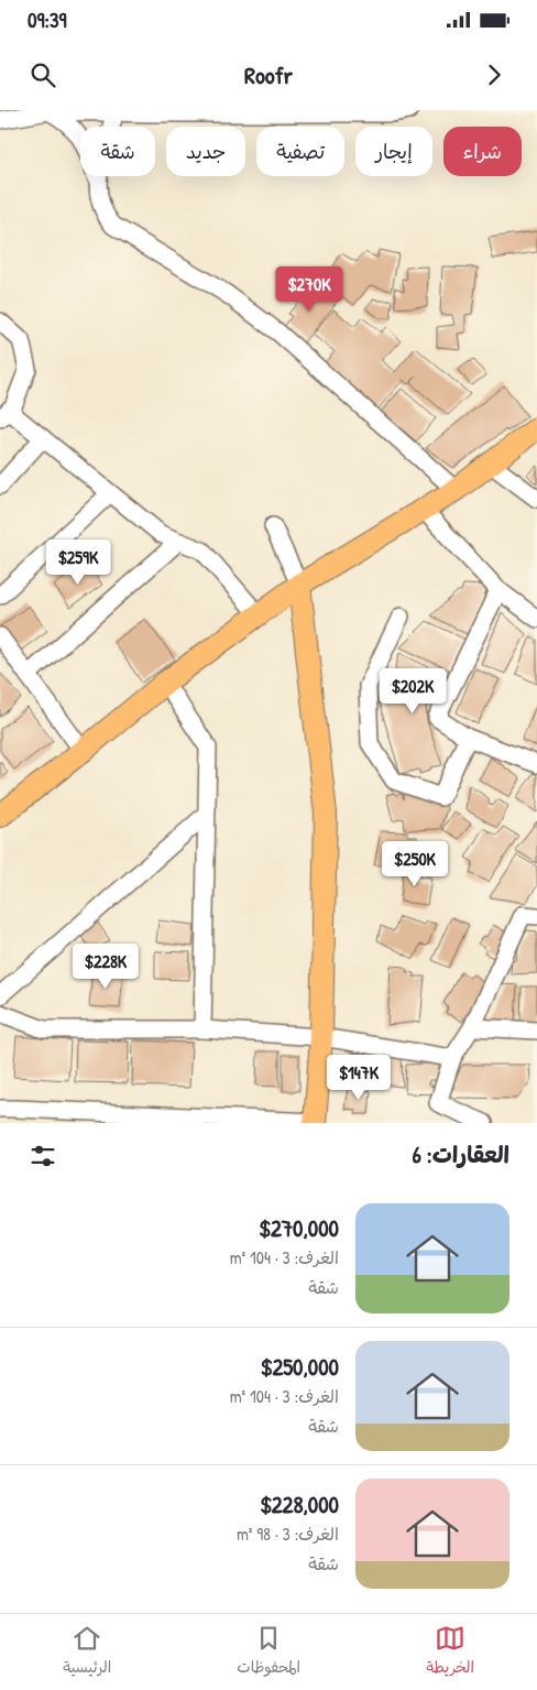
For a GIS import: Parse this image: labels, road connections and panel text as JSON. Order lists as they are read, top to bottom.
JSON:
{
  "page": {
    "status": "09:39",
    "header": "Roofr",
    "chip": [
      "شراء",
      "إيجار",
      "تصفية",
      "جديد",
      "شقة"
    ],
    "price": [
      "$270K",
      "$259K",
      "$202K",
      "$250K",
      "$228K",
      "$147K"
    ],
    "heading": "العقارات: 6",
    "list": [
      {
        "name": "$270,000",
        "note": "الغرف: 3 · 104 m² · شقة"
      },
      {
        "name": "$250,000",
        "note": "الغرف: 3 · 104 m² · شقة"
      },
      {
        "name": "$228,000",
        "note": "الغرف: 3 · 98 m² · شقة"
      }
    ],
    "tabs": ["الخريطة", "المحفوظات", "الرئيسية"]
  }
}
